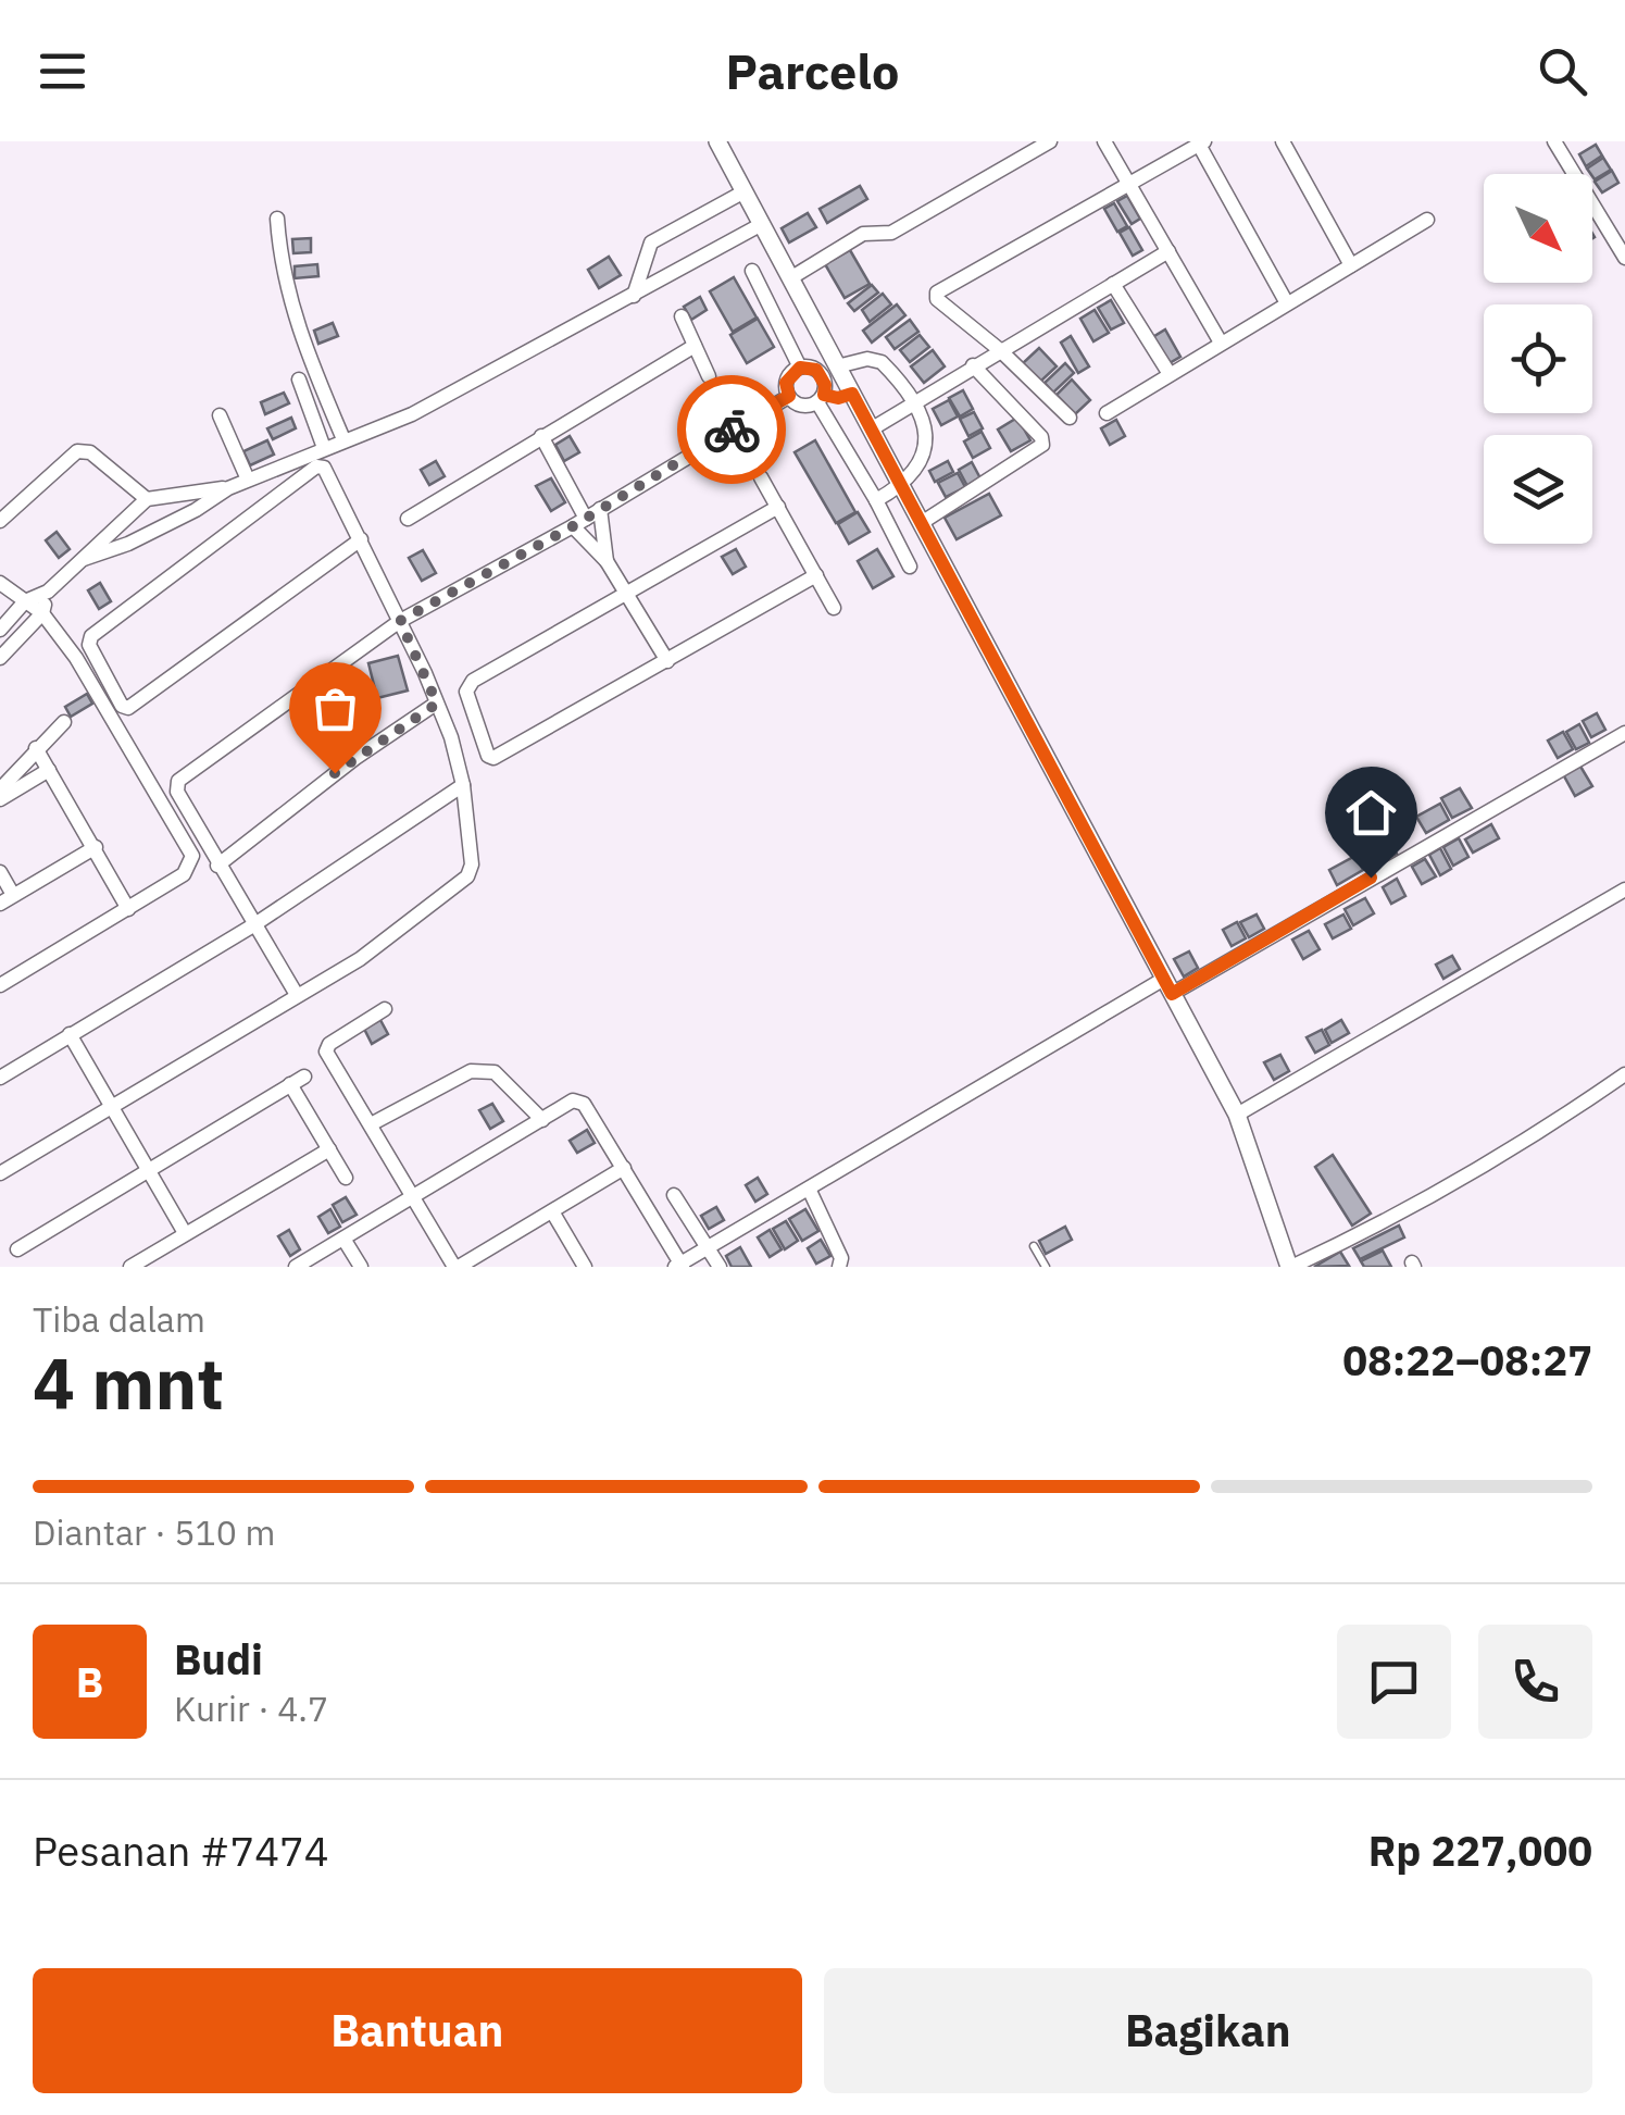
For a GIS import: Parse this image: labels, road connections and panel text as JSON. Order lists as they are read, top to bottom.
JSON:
{
  "north": "bottom right",
  "page": {
    "header": "Parcelo",
    "heading": ["4 mnt", "Tiba dalam", "08:22–08:27"],
    "panel": [
      "Budi",
      "Kurir · 4.7",
      "Pesanan #7474",
      "Rp 227,000"
    ],
    "bar": "Diantar · 510 m",
    "round": "B",
    "buttons": ["Bantuan", "Bagikan"]
  }
}
